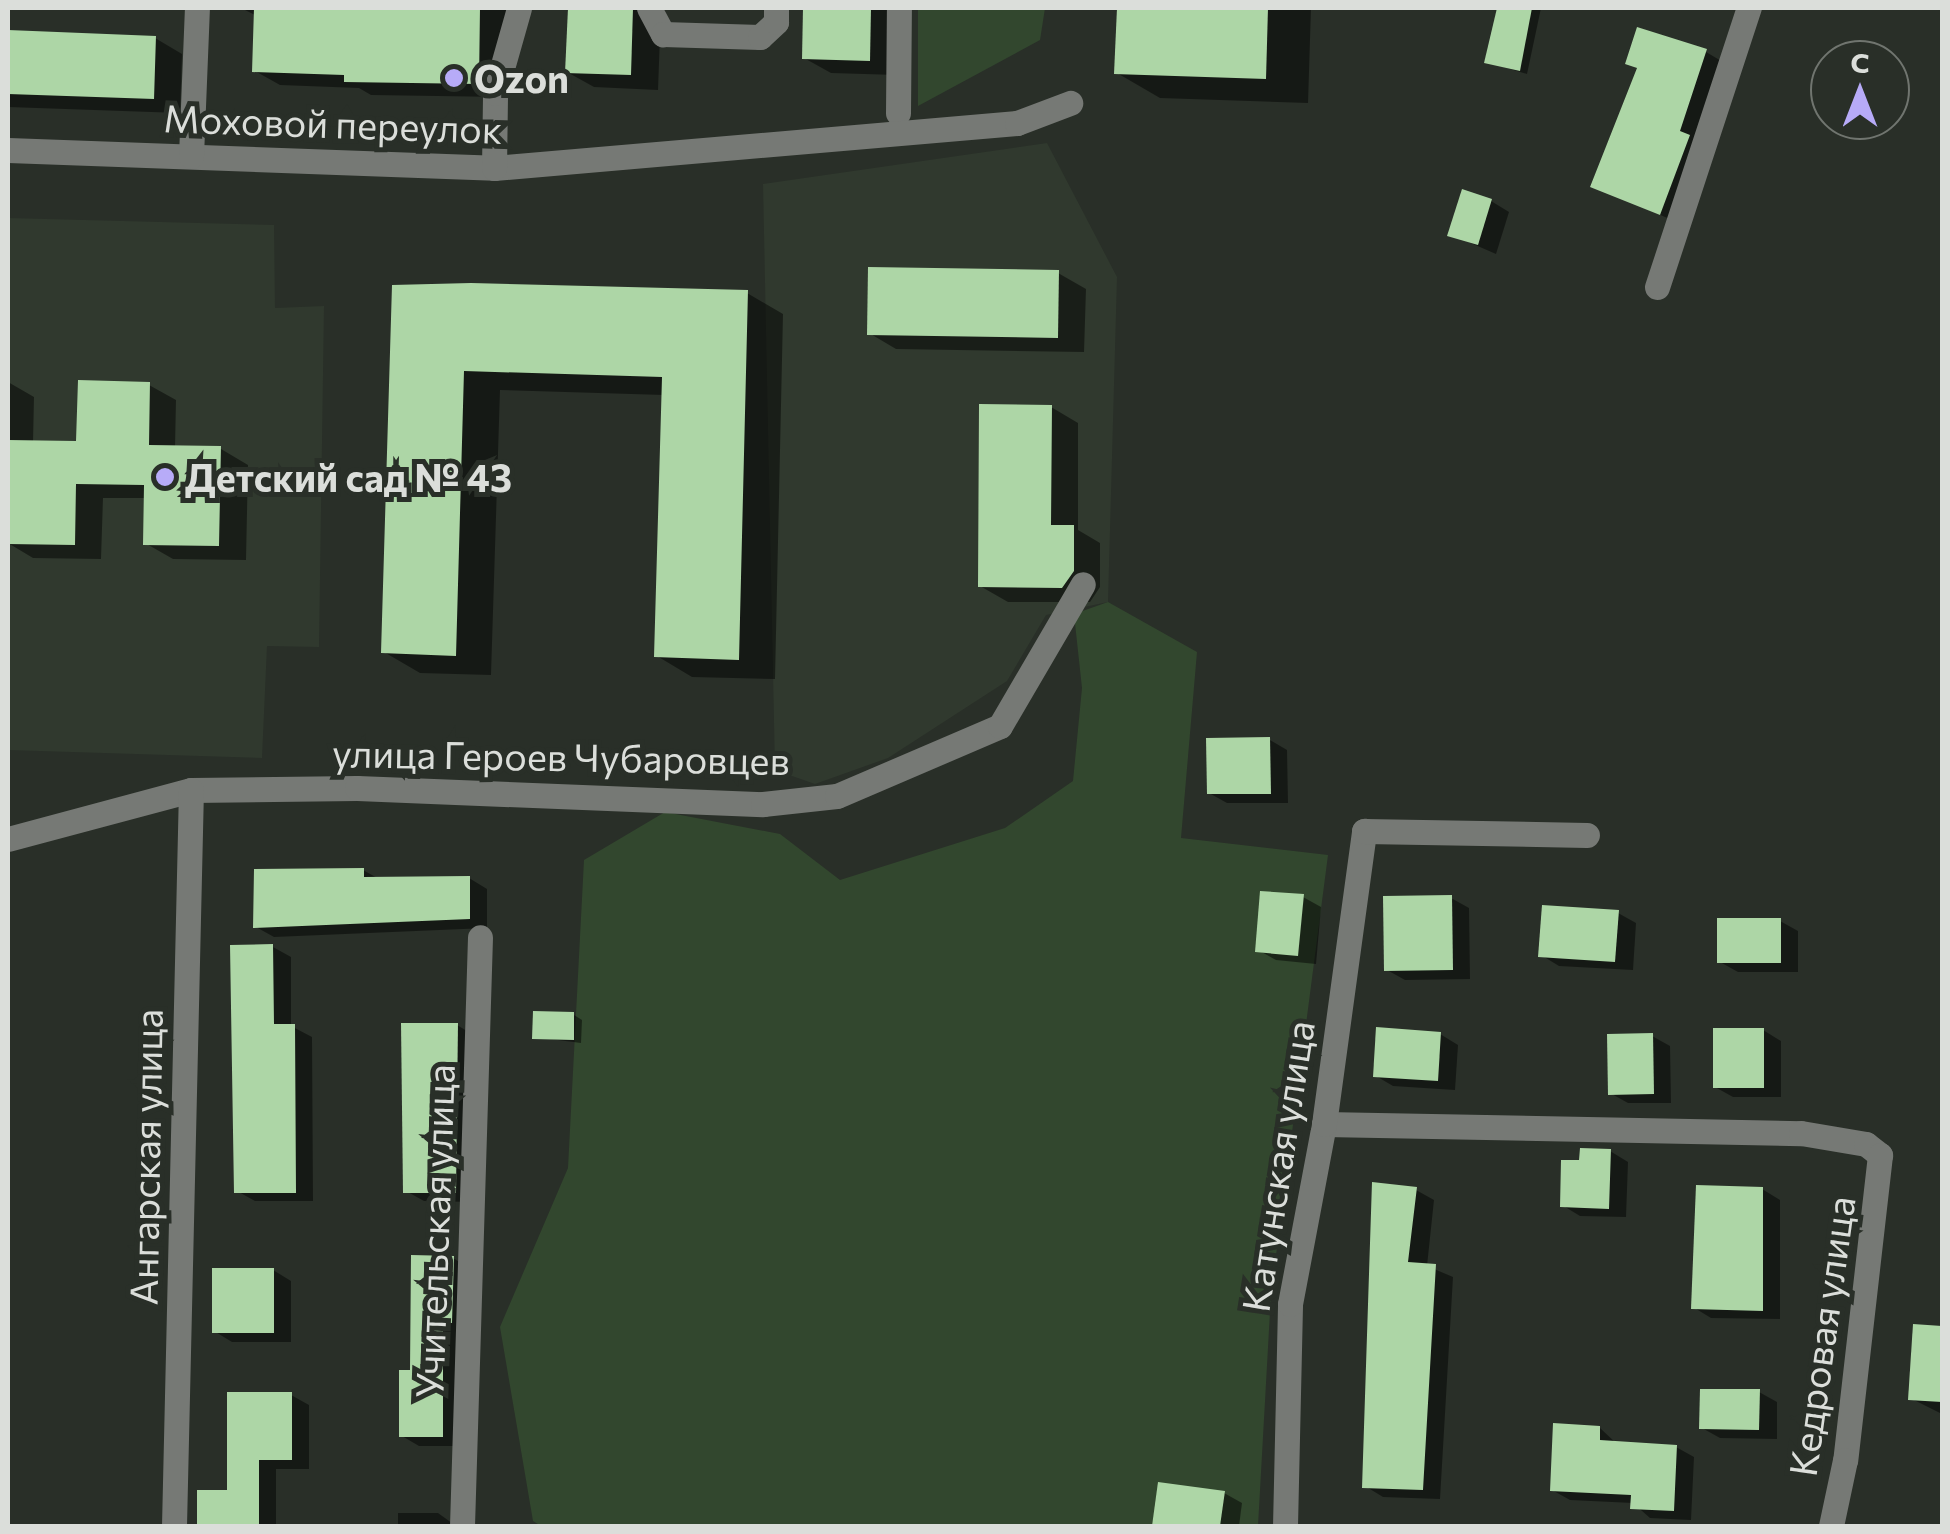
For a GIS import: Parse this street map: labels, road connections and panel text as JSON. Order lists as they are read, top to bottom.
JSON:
{
  "streets": {
    "street": [
      "Моховой переулок",
      "улица Героев Чубаровцев",
      "Ангарская улица",
      "Катунская улица",
      "Учительская улица",
      "Кедровая улица"
    ]
  },
  "crossings": [
    ["улица Героев Чубаровцев", "Ангарская улица"],
    ["Катунская улица", "Кедровая улица"]
  ],
  "places": ["Ozon", "Детский сад № 43"],
  "north": "top"
}
